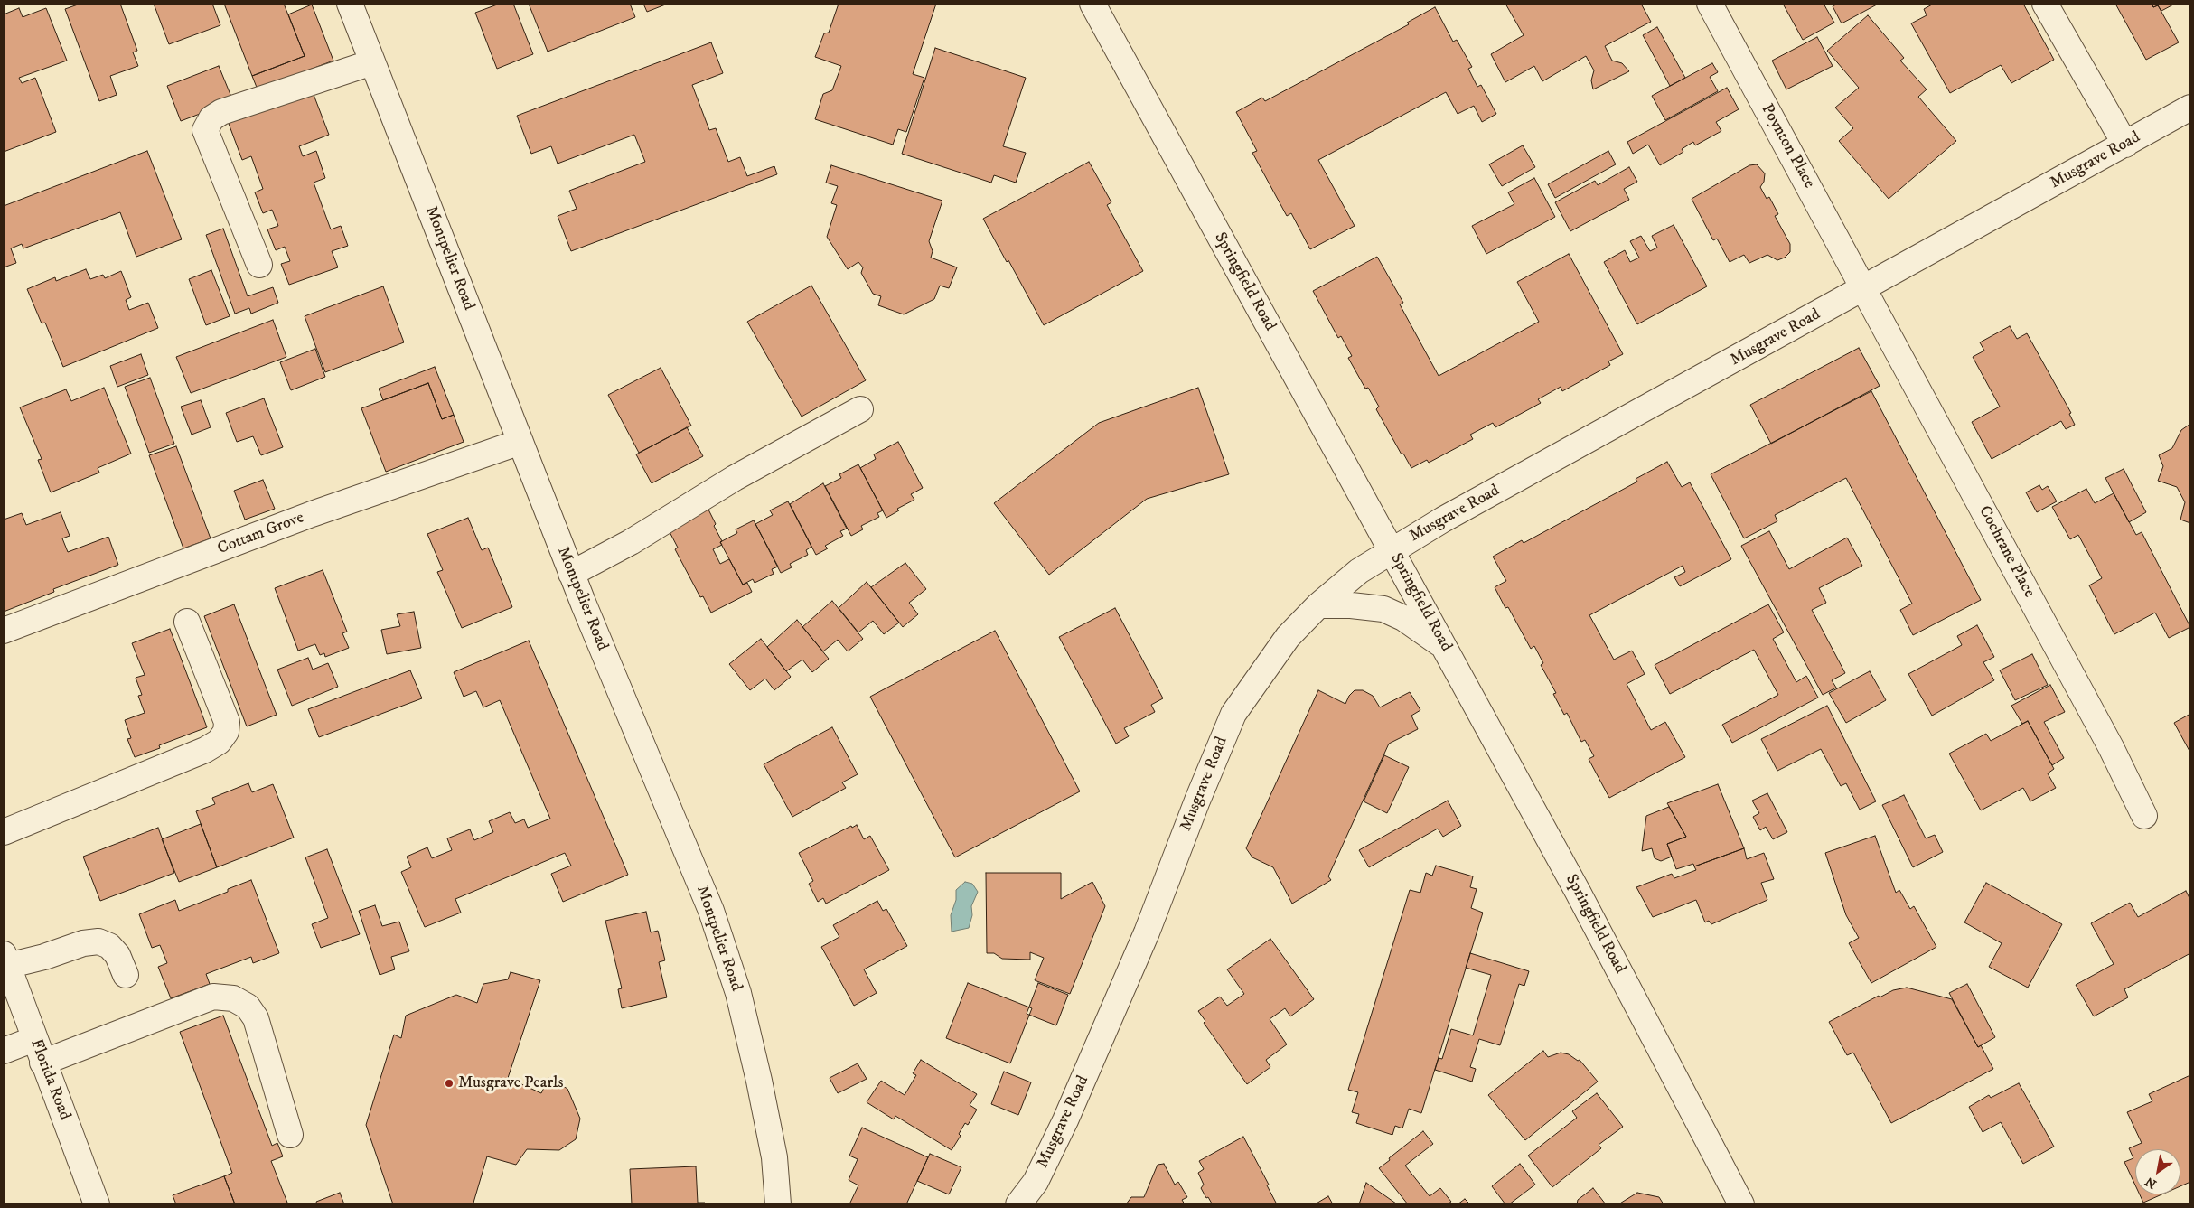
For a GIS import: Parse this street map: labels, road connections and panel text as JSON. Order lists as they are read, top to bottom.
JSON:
{
  "streets": {
    "street": [
      "Poynton Place",
      "Musgrave Road",
      "Montpelier Road",
      "Springfield Road",
      "Cottam Grove",
      "Cochrane Place",
      "Florida Road"
    ]
  },
  "crossings": [
    ["Poynton Place", "Musgrave Road"],
    ["Poynton Place", "Cochrane Place"],
    ["Musgrave Road", "Springfield Road"],
    ["Musgrave Road", "Cochrane Place"],
    ["Montpelier Road", "Cottam Grove"]
  ],
  "places": ["Musgrave Pearls"],
  "north": "bottom left"
}
